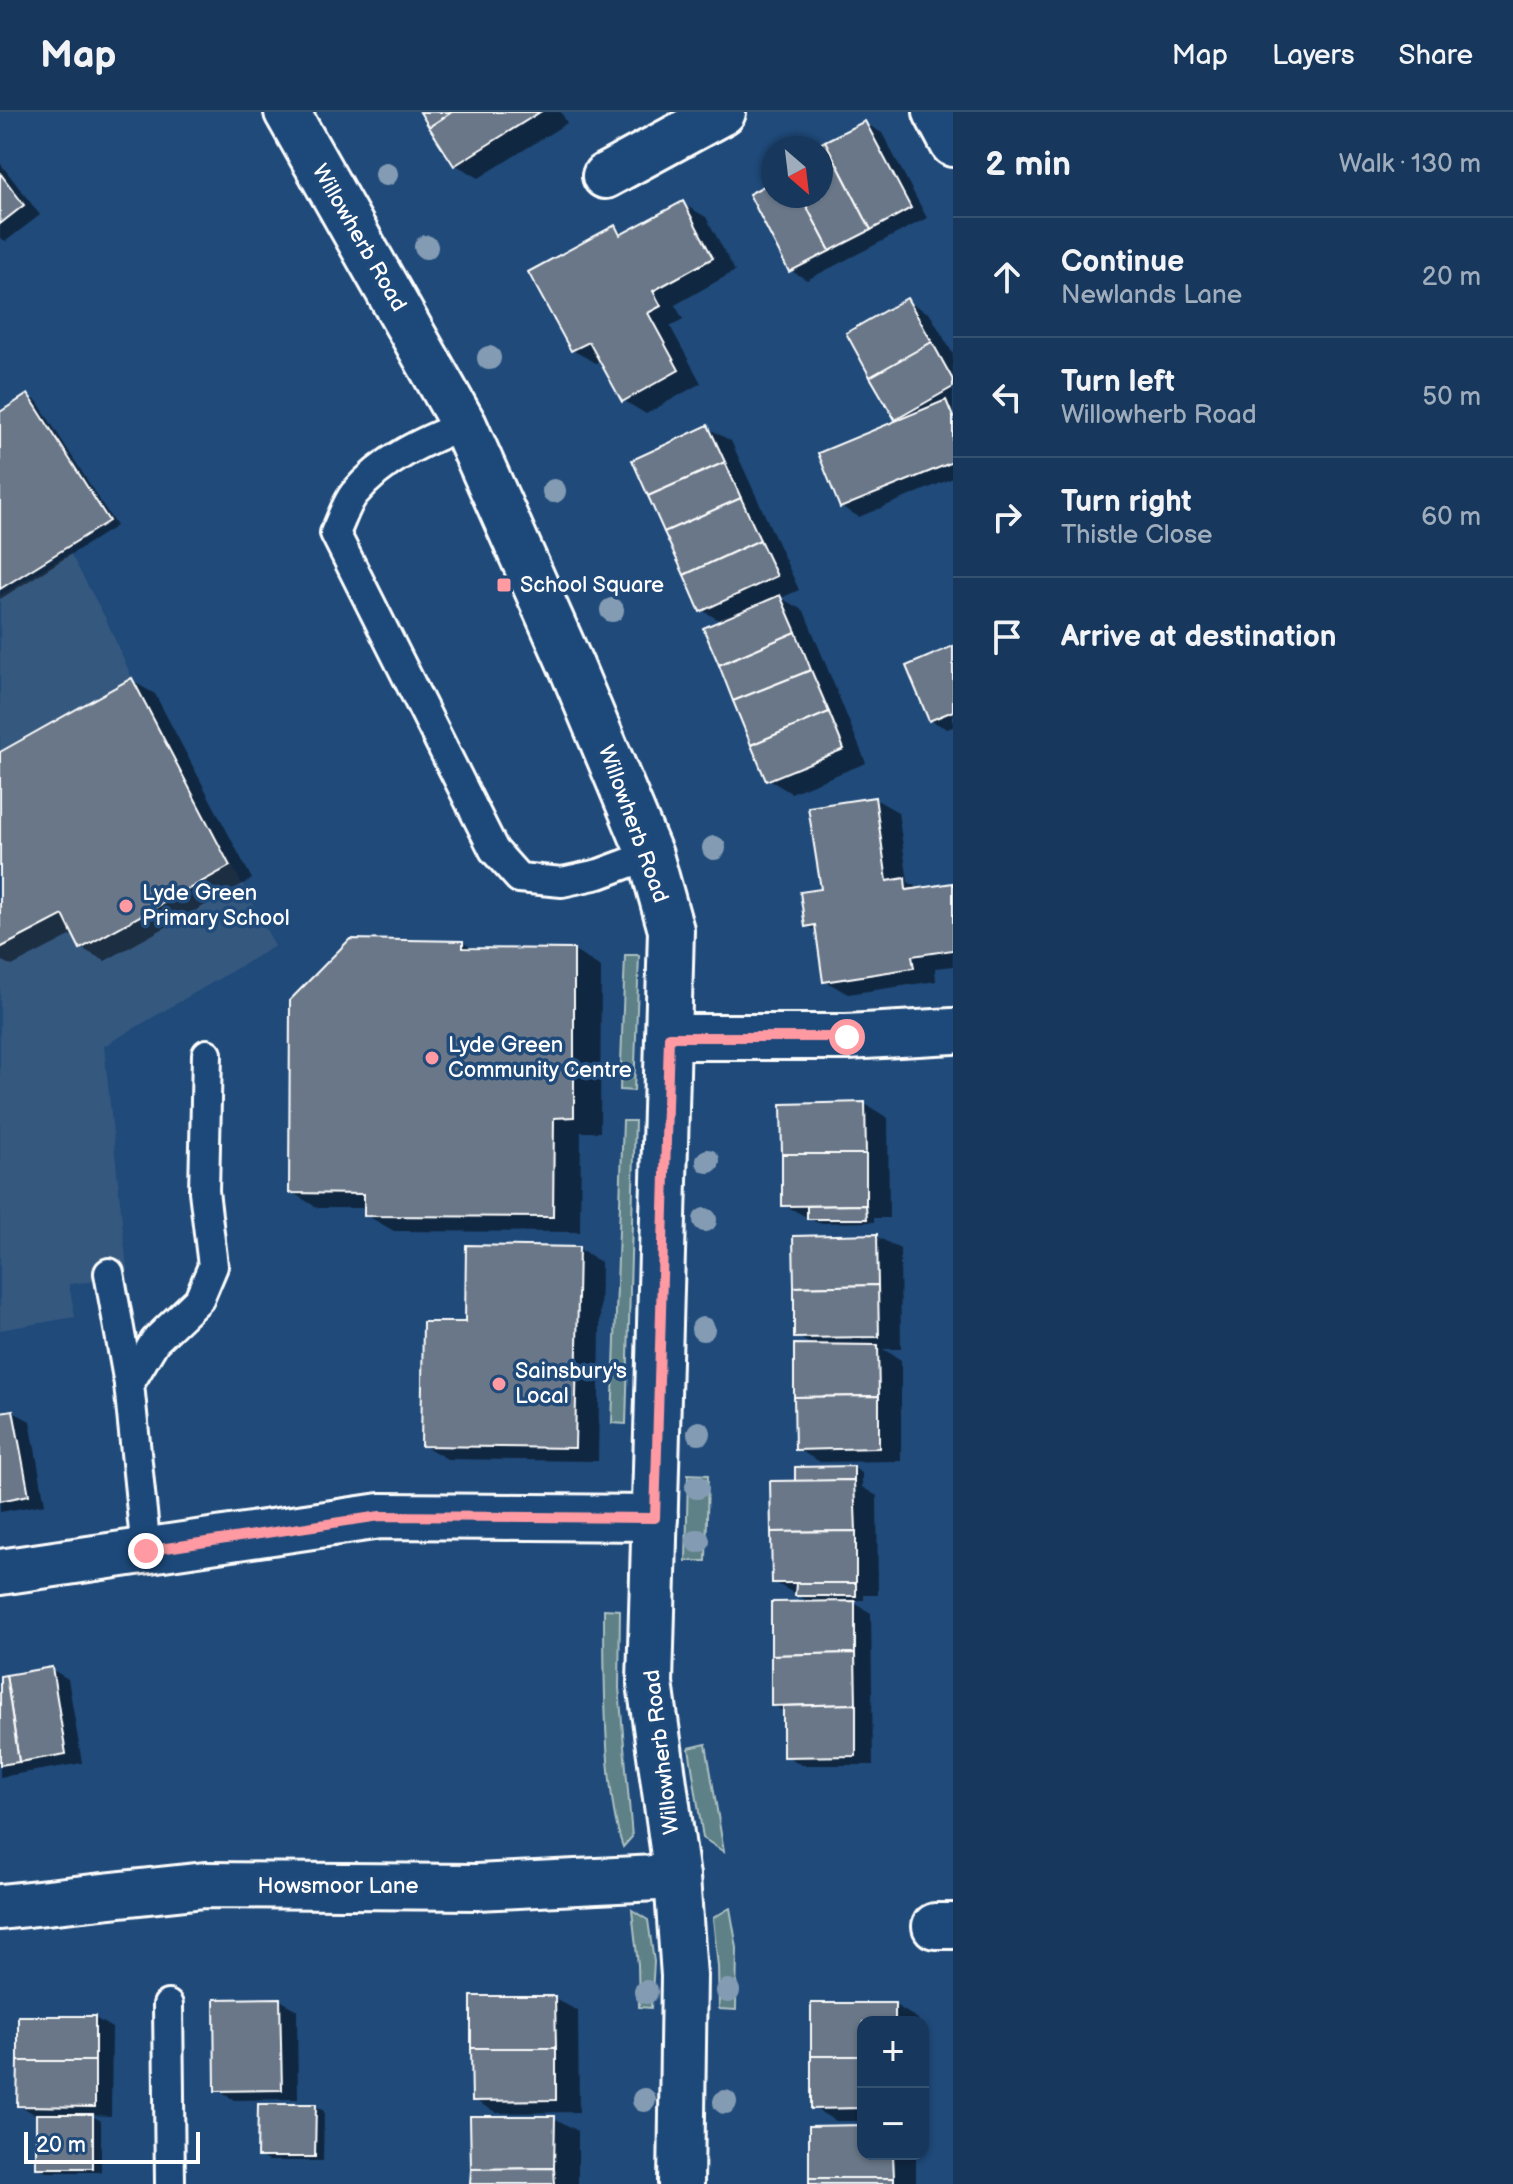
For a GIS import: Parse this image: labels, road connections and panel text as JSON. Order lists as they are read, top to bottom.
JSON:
{
  "streets": {
    "street": ["Willowherb Road", "Howsmoor Lane"]
  },
  "crossings": [
    ["Willowherb Road", "Howsmoor Lane"]
  ],
  "places": {
    "transit": ["School Square"],
    "other": ["Lyde Green Primary School", "Lyde Green Community Centre", "Sainsbury's Local"]
  },
  "scale_bar": "20 m",
  "north": "bottom right",
  "page": {
    "header": "Map",
    "nav": ["Map", "Layers", "Share"],
    "heading": ["2 min", "Walk · 130 m"],
    "list": [
      ["Continue", "Newlands Lane", "20 m"],
      ["Turn left", "Willowherb Road", "50 m"],
      ["Turn right", "Thistle Close", "60 m"],
      "Arrive at destination"
    ],
    "map_buttons": ["+", "−"],
    "scale": "20 m"
  }
}
